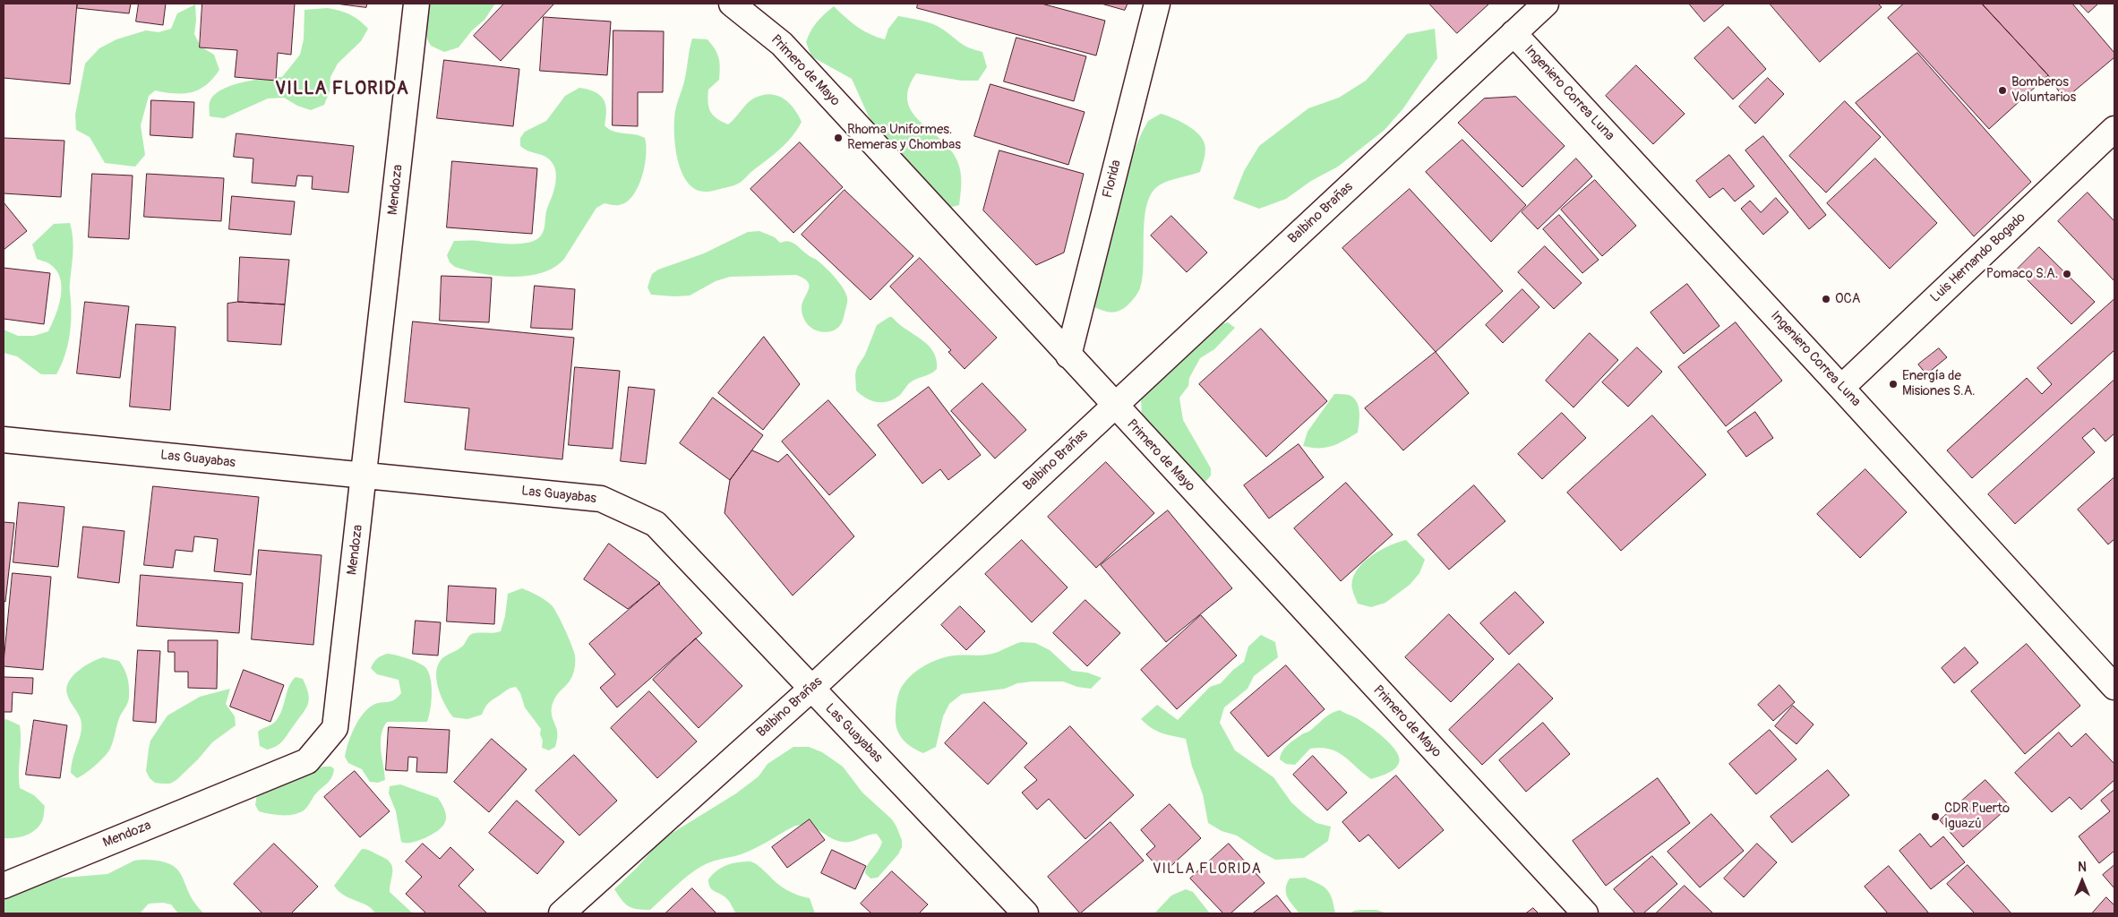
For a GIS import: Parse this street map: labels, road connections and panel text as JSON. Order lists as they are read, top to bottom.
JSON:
{
  "streets": {
    "street": [
      "Primero de Mayo",
      "Ingeniero Correa Luna",
      "Florida",
      "Mendoza",
      "Balbino Brañas",
      "Luis Hernando Bogado",
      "Las Guayabas"
    ]
  },
  "crossings": [
    ["Primero de Mayo", "Florida"],
    ["Primero de Mayo", "Balbino Brañas"],
    ["Ingeniero Correa Luna", "Balbino Brañas"],
    ["Ingeniero Correa Luna", "Luis Hernando Bogado"],
    ["Mendoza", "Las Guayabas"],
    ["Balbino Brañas", "Las Guayabas"]
  ],
  "districts": ["VILLA FLORIDA", "VILLA FLORIDA"],
  "places": [
    "Bomberos Voluntarios",
    "Rhoma Uniformes. Remeras y Chombas",
    "Pomaco S.A.",
    "OCA",
    "Energía de Misiones S.A.",
    "CDR Puerto Iguazú"
  ],
  "north": "top"
}
